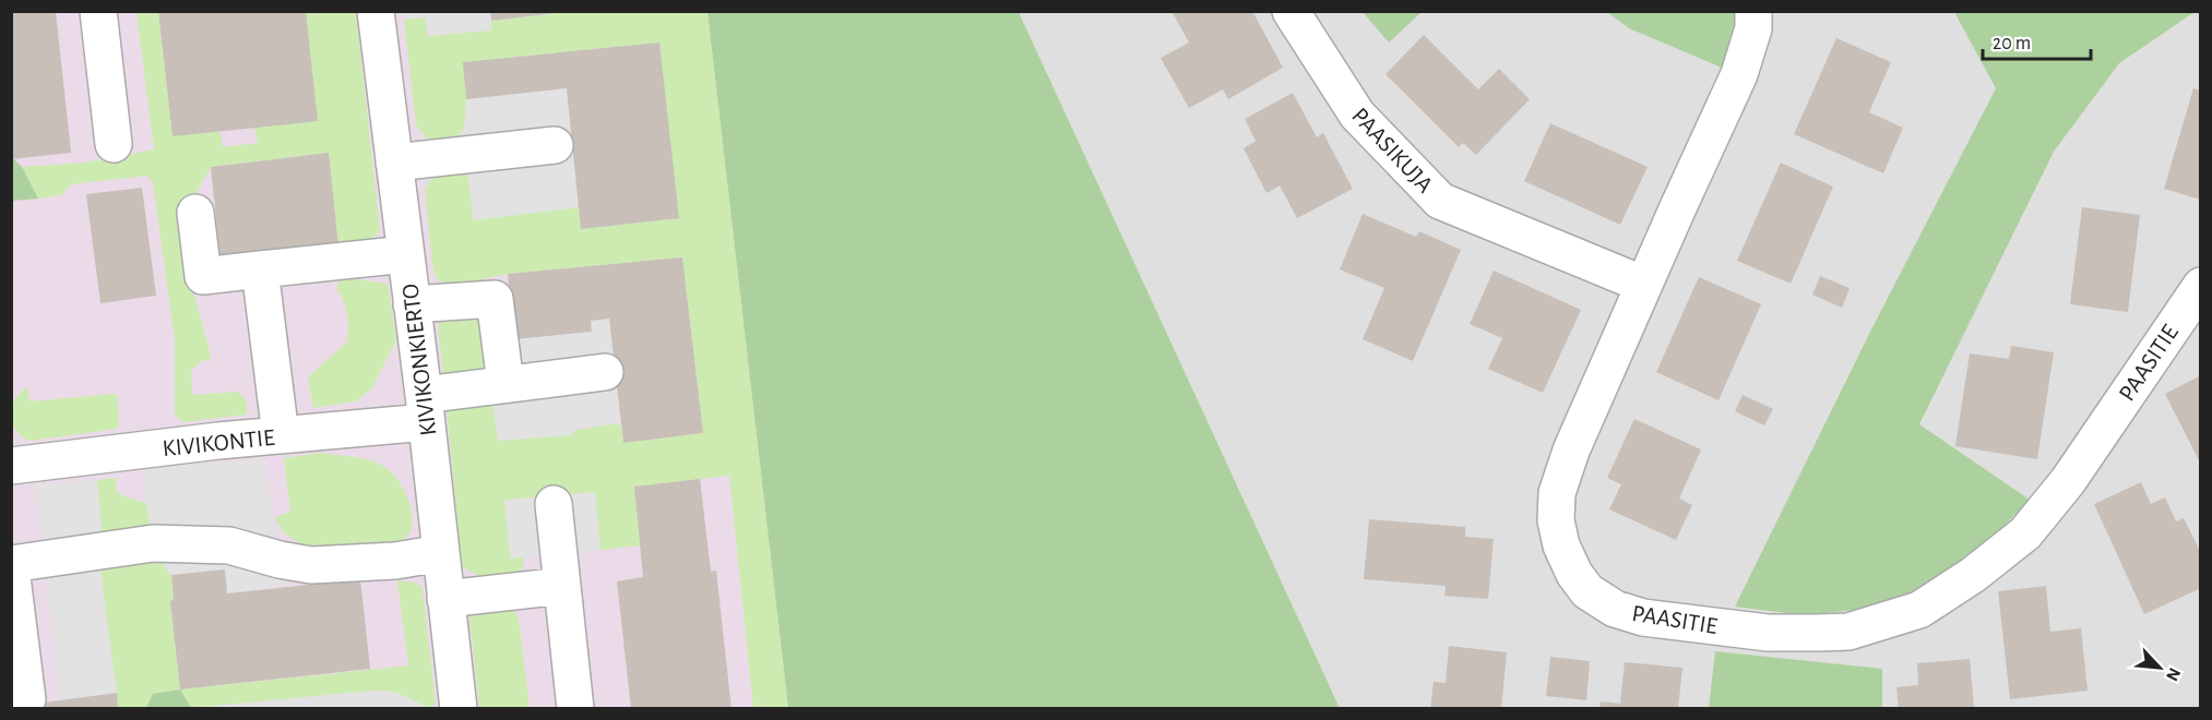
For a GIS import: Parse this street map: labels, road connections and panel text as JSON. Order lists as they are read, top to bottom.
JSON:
{
  "streets": {
    "street": [
      "PAASIKUJA",
      "KIVIKONKIERTO",
      "PAASITIE",
      "KIVIKONTIE"
    ]
  },
  "crossings": [
    ["PAASIKUJA", "PAASITIE"],
    ["KIVIKONKIERTO", "KIVIKONTIE"]
  ],
  "scale_bar": "20 m",
  "north": "bottom right"
}
